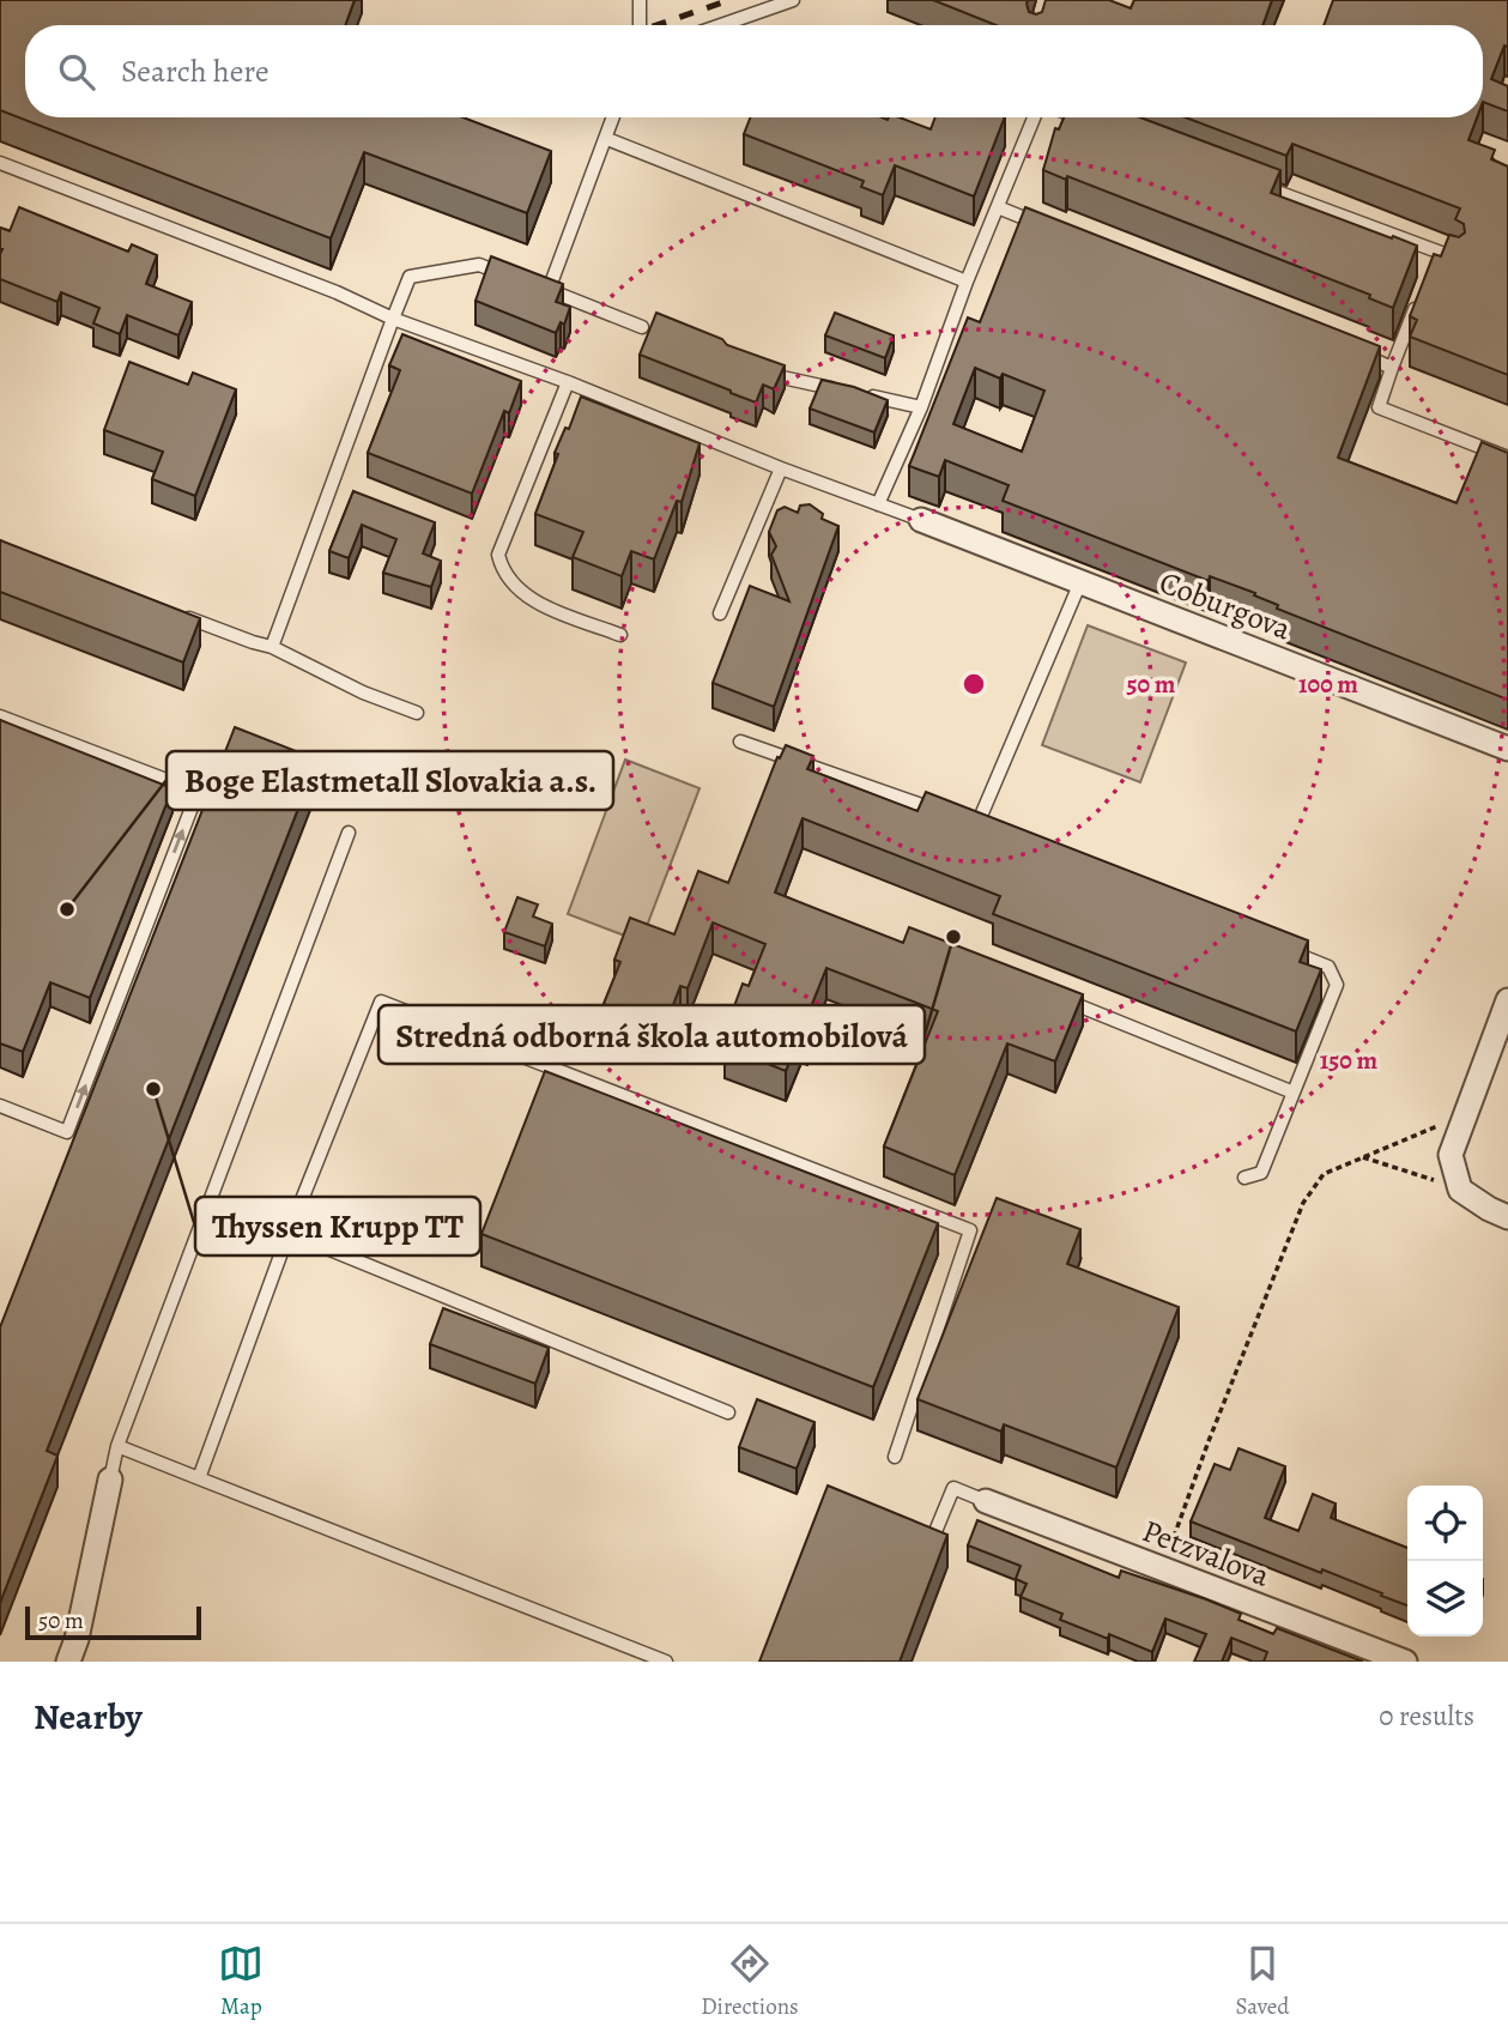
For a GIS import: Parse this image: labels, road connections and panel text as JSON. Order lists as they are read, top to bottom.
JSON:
{
  "streets": {
    "street": ["Coburgova", "Petzvalova"]
  },
  "places": ["Boge Elastmetall Slovakia a.s.", "Stredná odborná škola automobilová", "Thyssen Krupp TT"],
  "scale_bar": "50 m",
  "page": {
    "search": "Search here",
    "scale": "50 m",
    "heading": ["Nearby", "0 results"],
    "nav": ["Map", "Directions", "Saved"]
  },
  "rings": ["50 m", "100 m", "150 m"]
}
